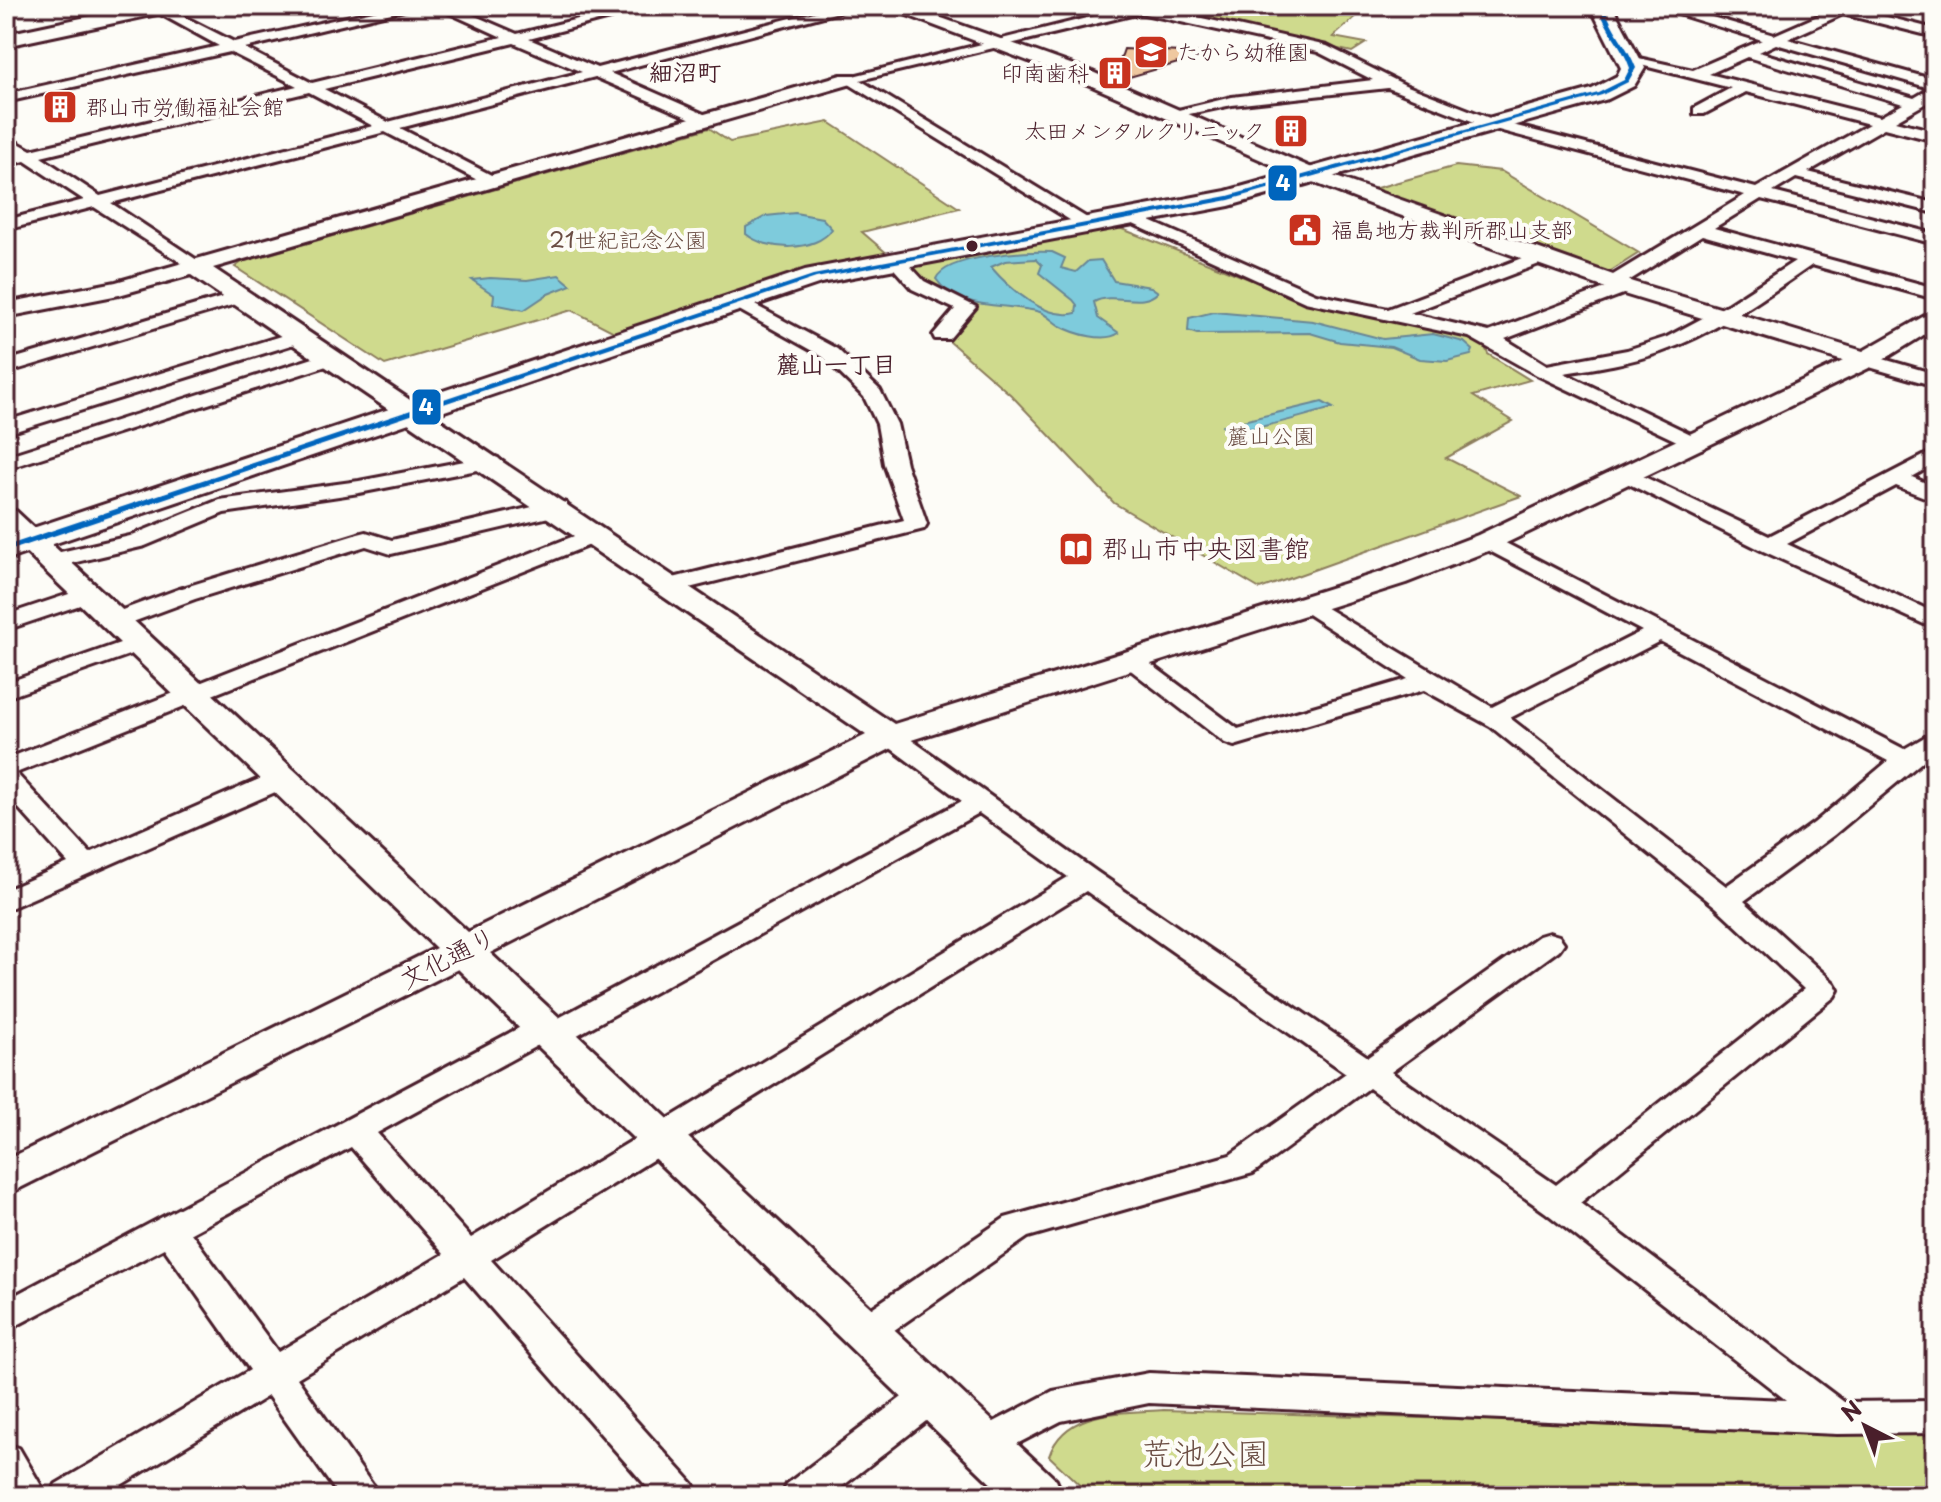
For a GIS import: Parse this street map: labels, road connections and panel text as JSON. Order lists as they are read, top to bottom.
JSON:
{
  "streets": {
    "street": ["文化通り"]
  },
  "districts": ["細沼町", "麓山一丁目"],
  "parks": ["21世紀記念公園", "麓山公園", "荒池公園"],
  "places": {
    "school or university": ["たから幼稚園"],
    "building": ["印南歯科", "郡山市労働福祉会館", "太田メンタルクリニック"],
    "public building": ["福島地方裁判所郡山支部"],
    "library": ["郡山市中央図書館"]
  },
  "lines": ["transit line 4"],
  "north": "top left"
}
